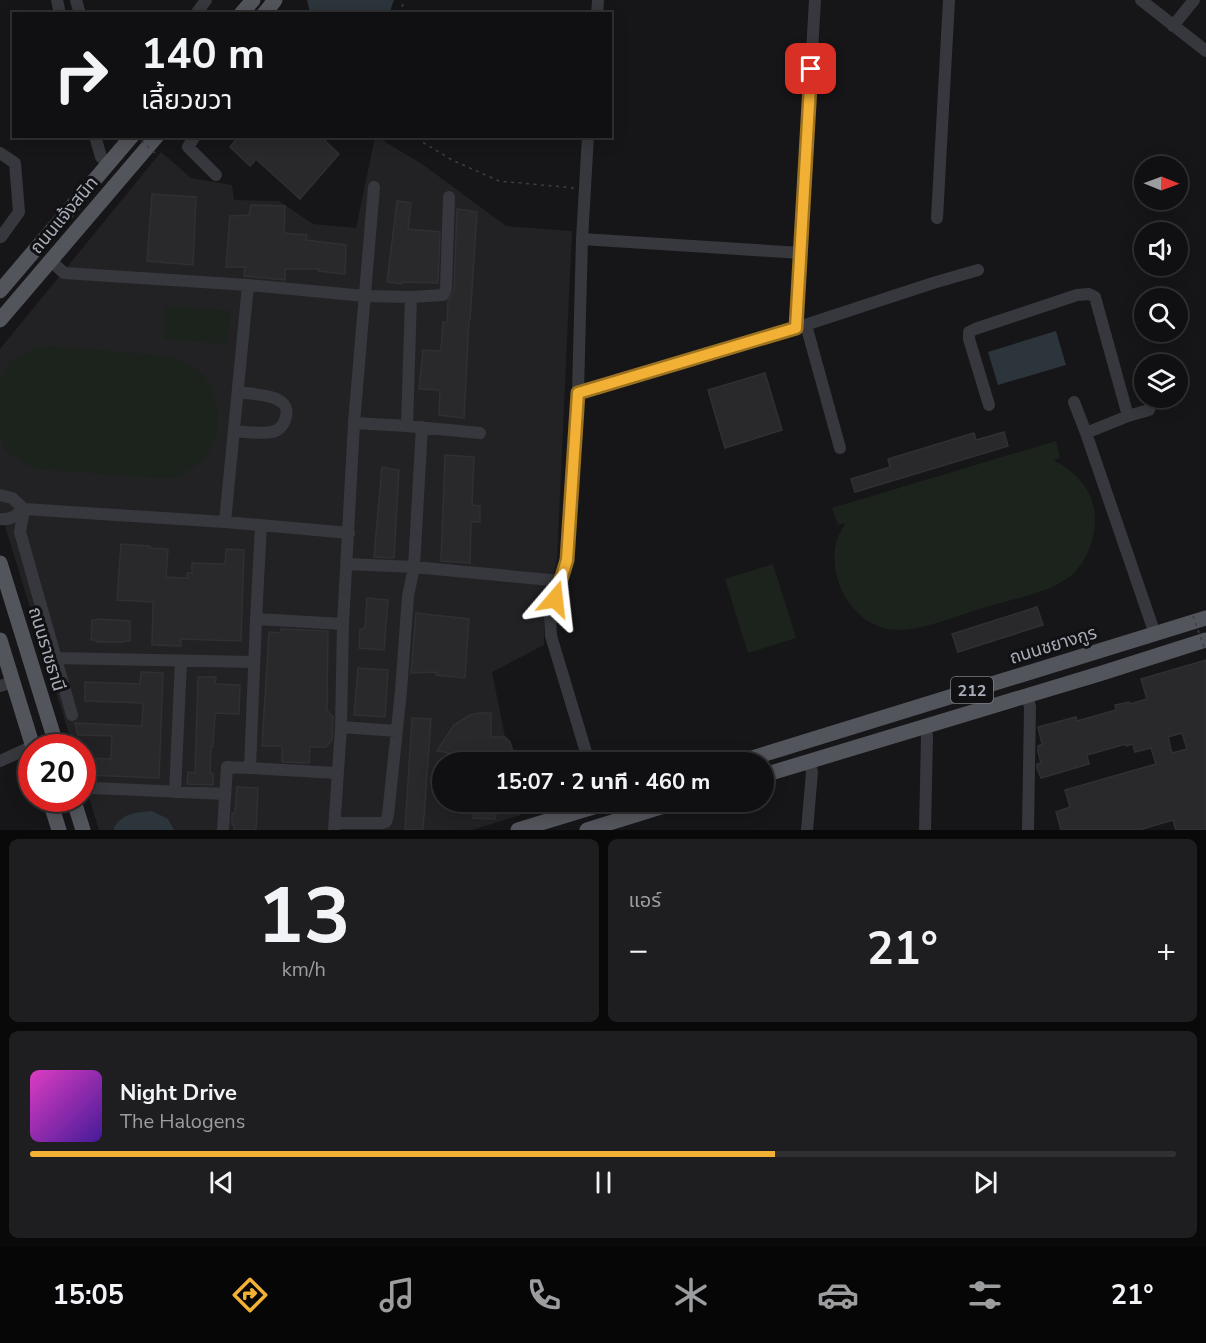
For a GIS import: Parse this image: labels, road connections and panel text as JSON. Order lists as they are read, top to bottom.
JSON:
{
  "streets": {
    "main road": [
      "ถนนแจ้งสนิท",
      "ถนนชยางกูร",
      "ถนนราชธานี",
      "212"
    ]
  },
  "north": "right",
  "page": {
    "turn": ["140 m", "เลี้ยวขวา"],
    "limit": "20",
    "trip": "15:07 · 2 นาที · 460 m",
    "tile": [
      ["13", "km/h"],
      "แอร์"
    ],
    "heat": ["−", "21°", "+"],
    "song": ["Night Drive", "The Halogens"],
    "tabs": ["15:05", "21°"]
  }
}
